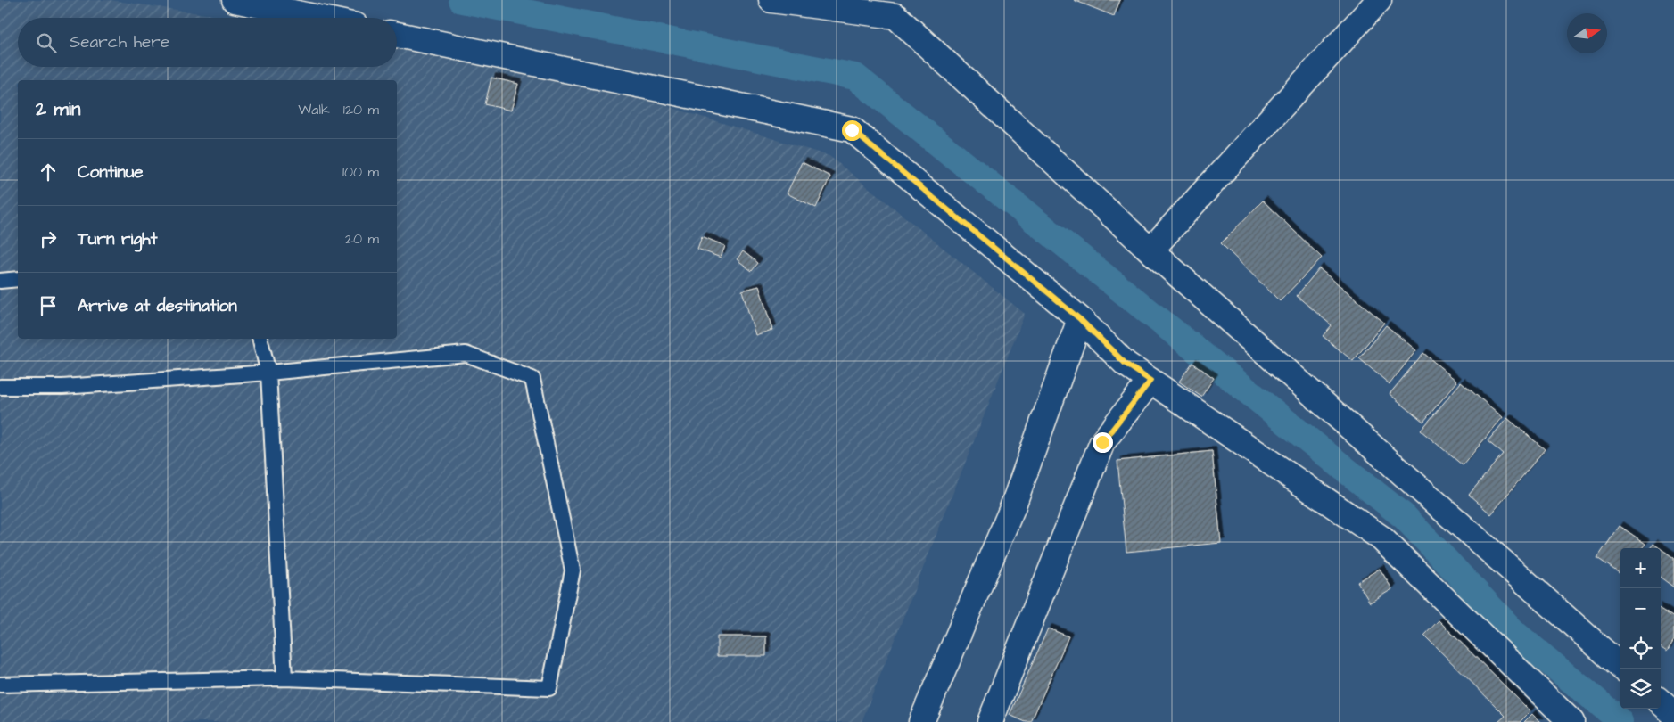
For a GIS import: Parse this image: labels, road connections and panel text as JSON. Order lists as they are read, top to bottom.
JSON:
{
  "north": "right",
  "page": {
    "search": "Search here",
    "heading": ["2 min", "Walk · 120 m"],
    "list": [
      ["Continue", "100 m"],
      ["Turn right", "20 m"],
      "Arrive at destination"
    ],
    "map_buttons": ["+", "−"]
  }
}
